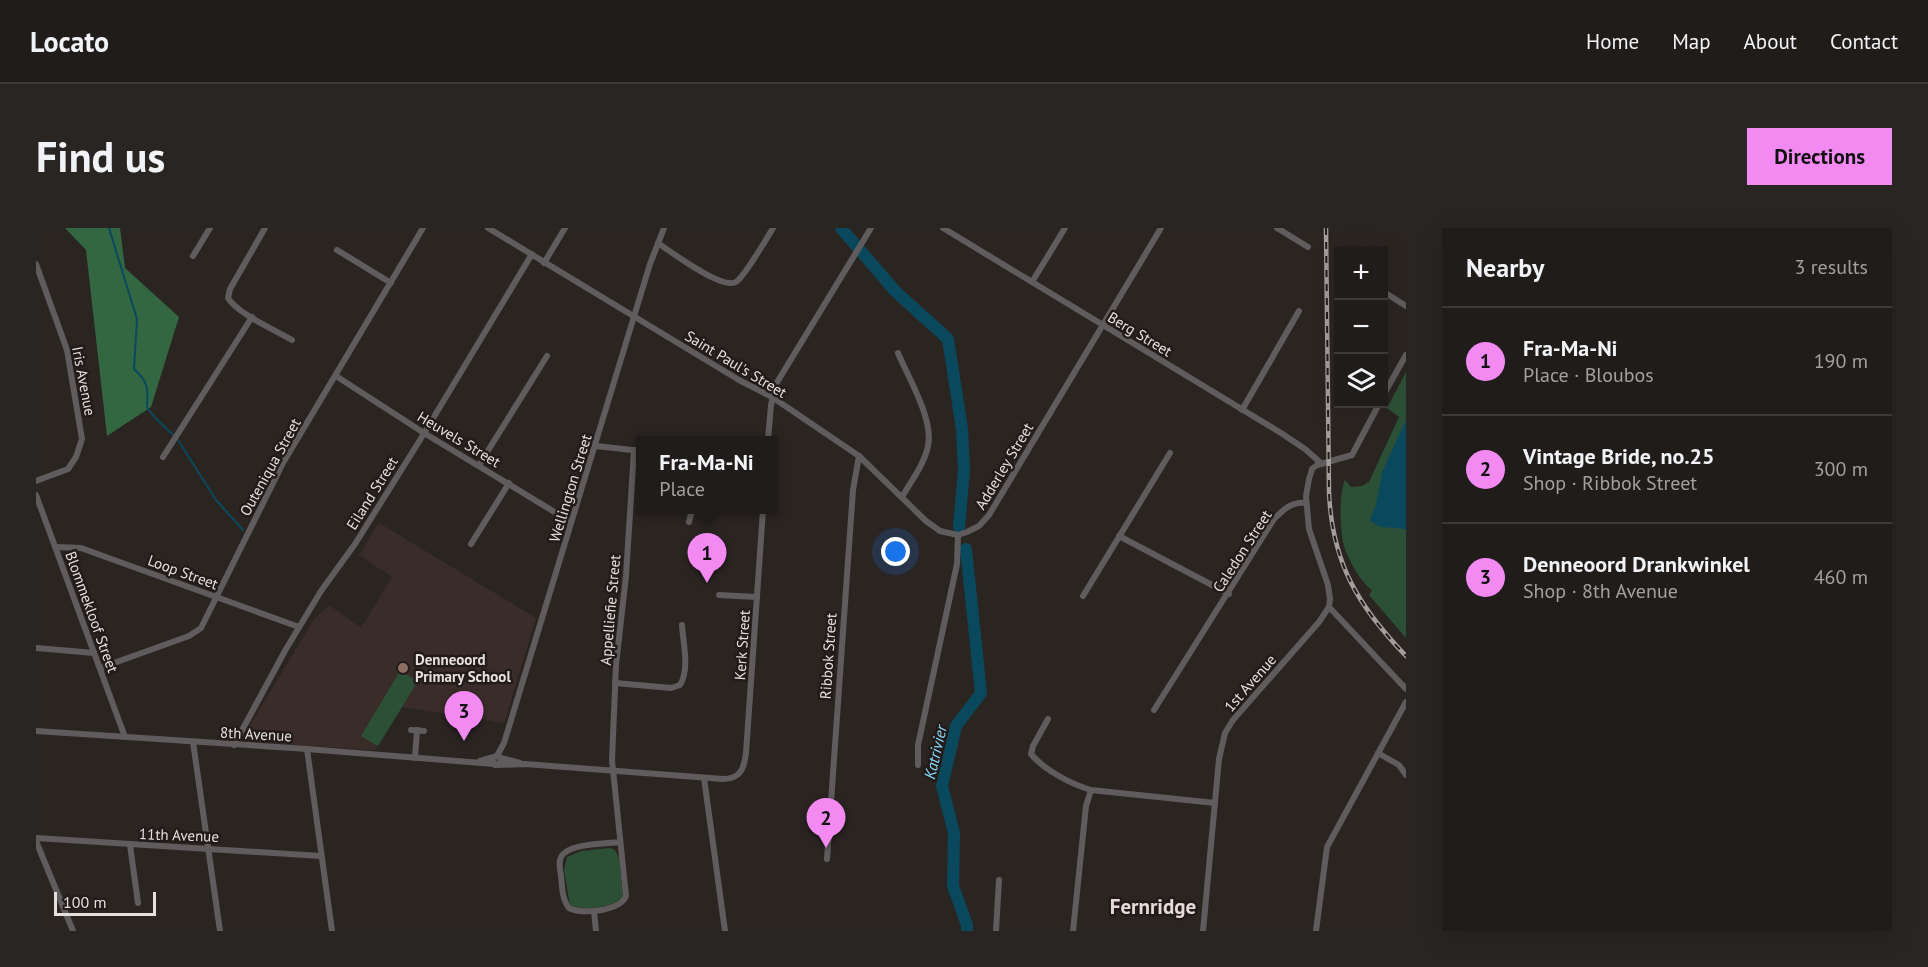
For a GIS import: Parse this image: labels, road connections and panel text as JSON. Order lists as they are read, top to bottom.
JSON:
{
  "streets": {
    "street": [
      "Berg Street",
      "Saint Paul's Street",
      "Iris Avenue",
      "Heuvels Street",
      "Adderley Street",
      "Outeniqua Street",
      "Wellington Street",
      "Eiland Street",
      "Caledon Street",
      "Loop Street",
      "Appelliefie Street",
      "Blommekloof Street",
      "Kerk Street",
      "Ribbok Street",
      "1st Avenue",
      "8th Avenue",
      "11th Avenue"
    ]
  },
  "crossings": [
    ["Berg Street", "Adderley Street"],
    ["Saint Paul's Street", "Adderley Street"],
    ["Saint Paul's Street", "Wellington Street"],
    ["Saint Paul's Street", "Eiland Street"],
    ["Saint Paul's Street", "Ribbok Street"],
    ["Heuvels Street", "Outeniqua Street"],
    ["Heuvels Street", "Wellington Street"],
    ["Heuvels Street", "Eiland Street"],
    ["Outeniqua Street", "Loop Street"],
    ["Outeniqua Street", "Blommekloof Street"],
    ["Wellington Street", "8th Avenue"],
    ["Eiland Street", "Loop Street"],
    ["Eiland Street", "8th Avenue"],
    ["Loop Street", "Blommekloof Street"],
    ["Appelliefie Street", "8th Avenue"],
    ["Blommekloof Street", "8th Avenue"],
    ["Kerk Street", "8th Avenue"]
  ],
  "districts": ["Fernridge"],
  "water": ["Katrivier"],
  "places": ["Denneoord Primary School"],
  "scale_bar": "100 m",
  "page": {
    "header": "Locato",
    "nav": [
      "Home",
      "Map",
      "About",
      "Contact"
    ],
    "buttons": "Directions",
    "title": "Find us",
    "heading": ["Nearby", "3 results"],
    "map_buttons": ["+", "−"],
    "list": [
      {
        "mark": "1",
        "name": "Fra-Ma-Ni",
        "note": "Place · Bloubos",
        "value": "190 m"
      },
      {
        "mark": "2",
        "name": "Vintage Bride, no.25",
        "note": "Shop · Ribbok Street",
        "value": "300 m"
      },
      {
        "mark": "3",
        "name": "Denneoord Drankwinkel",
        "note": "Shop · 8th Avenue",
        "value": "460 m"
      }
    ],
    "popup": ["Fra-Ma-Ni", "Place"],
    "pins": ["1", "3", "2"],
    "scale": "100 m"
  }
}
